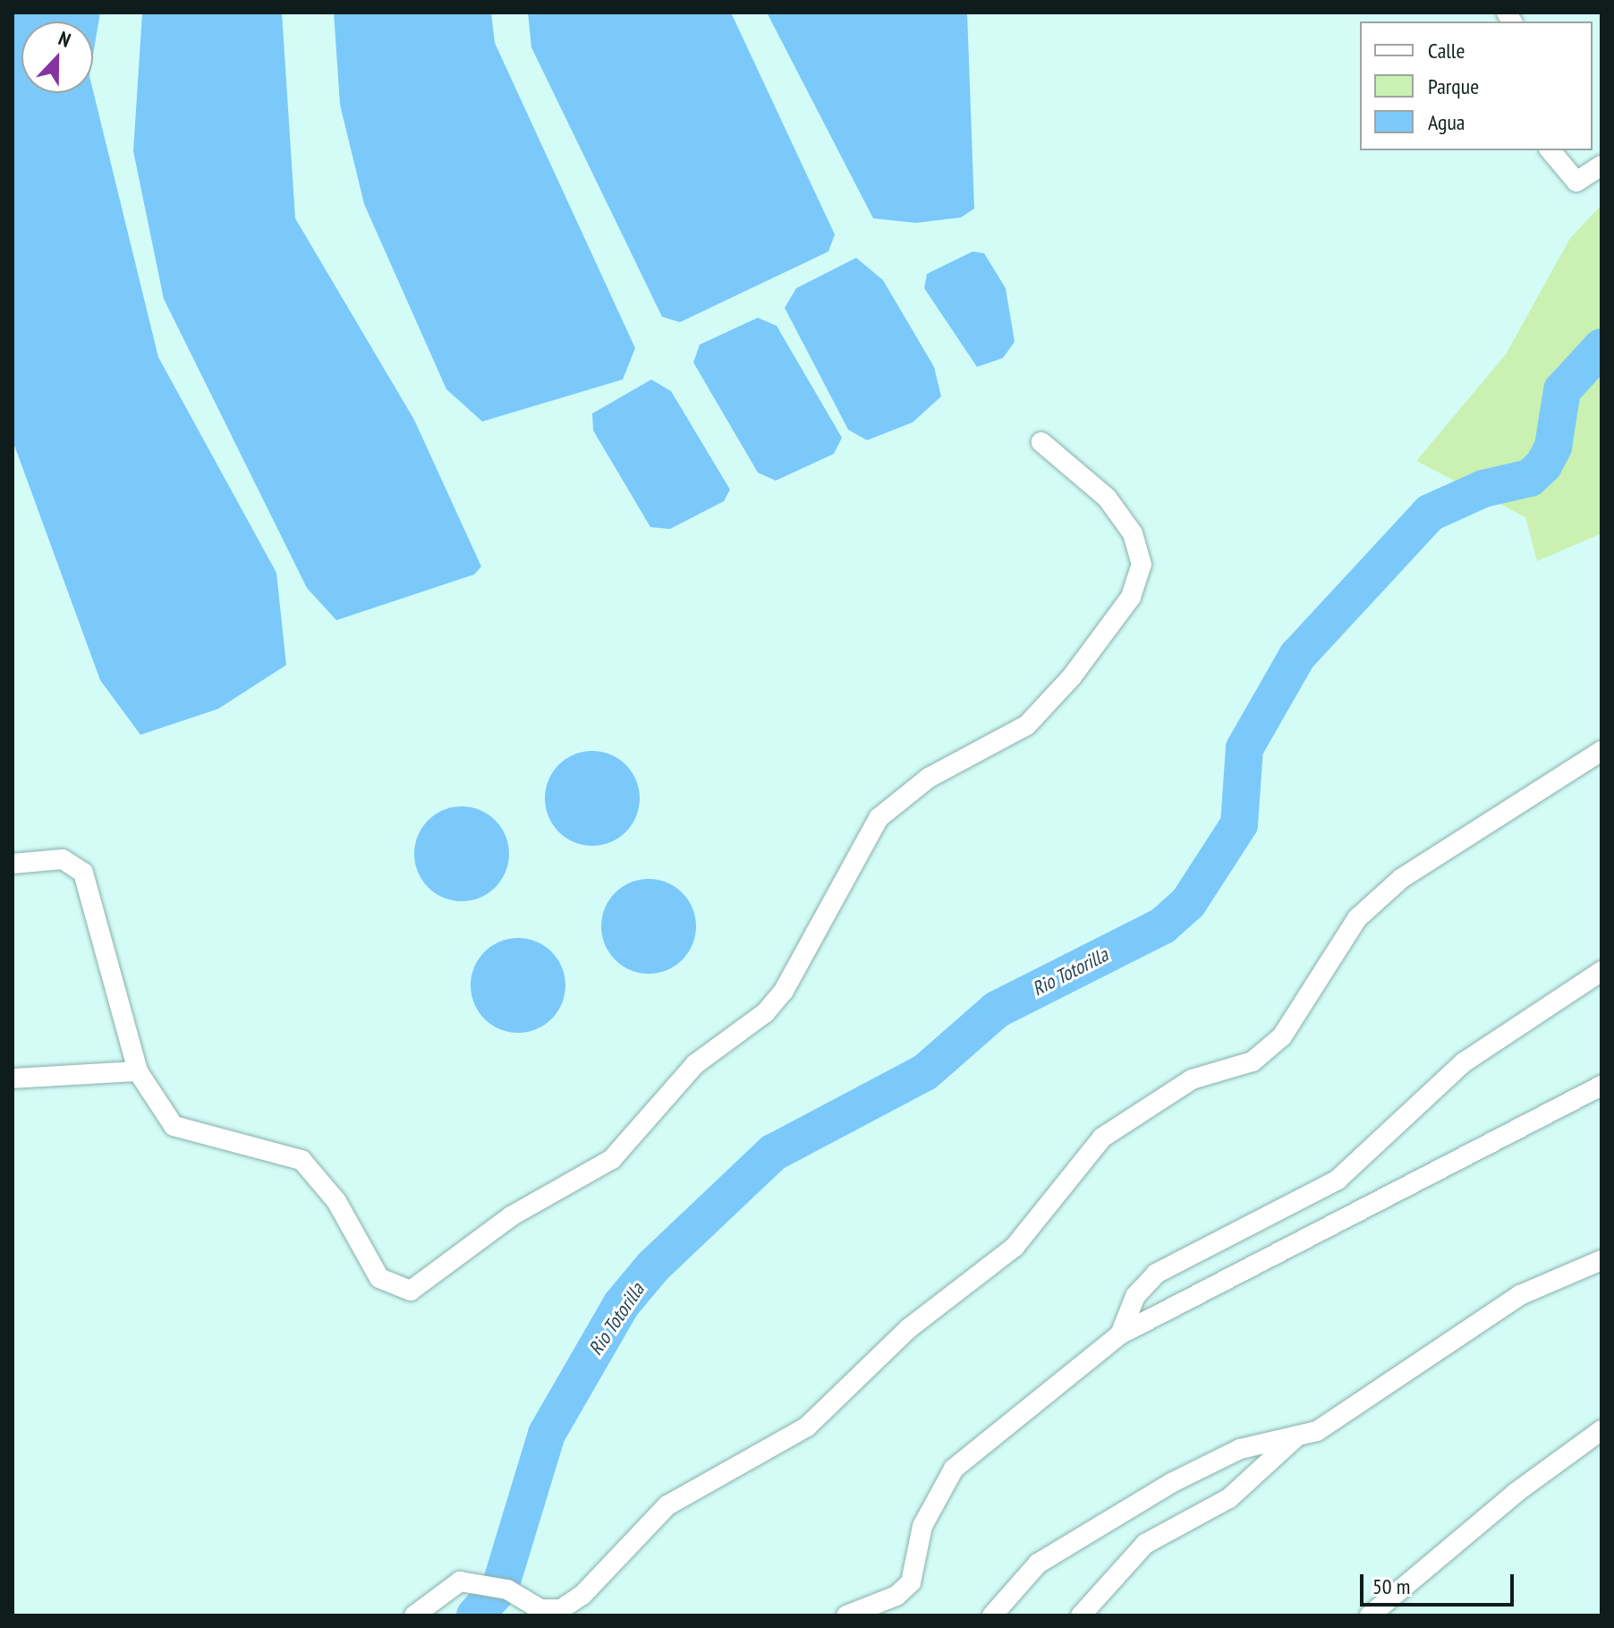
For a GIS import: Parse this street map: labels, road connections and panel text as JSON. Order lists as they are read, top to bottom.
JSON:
{
  "water": ["Rio Totorilla"],
  "legend": ["Calle", "Parque", "Agua"],
  "scale_bar": "50 m",
  "north": "top"
}
